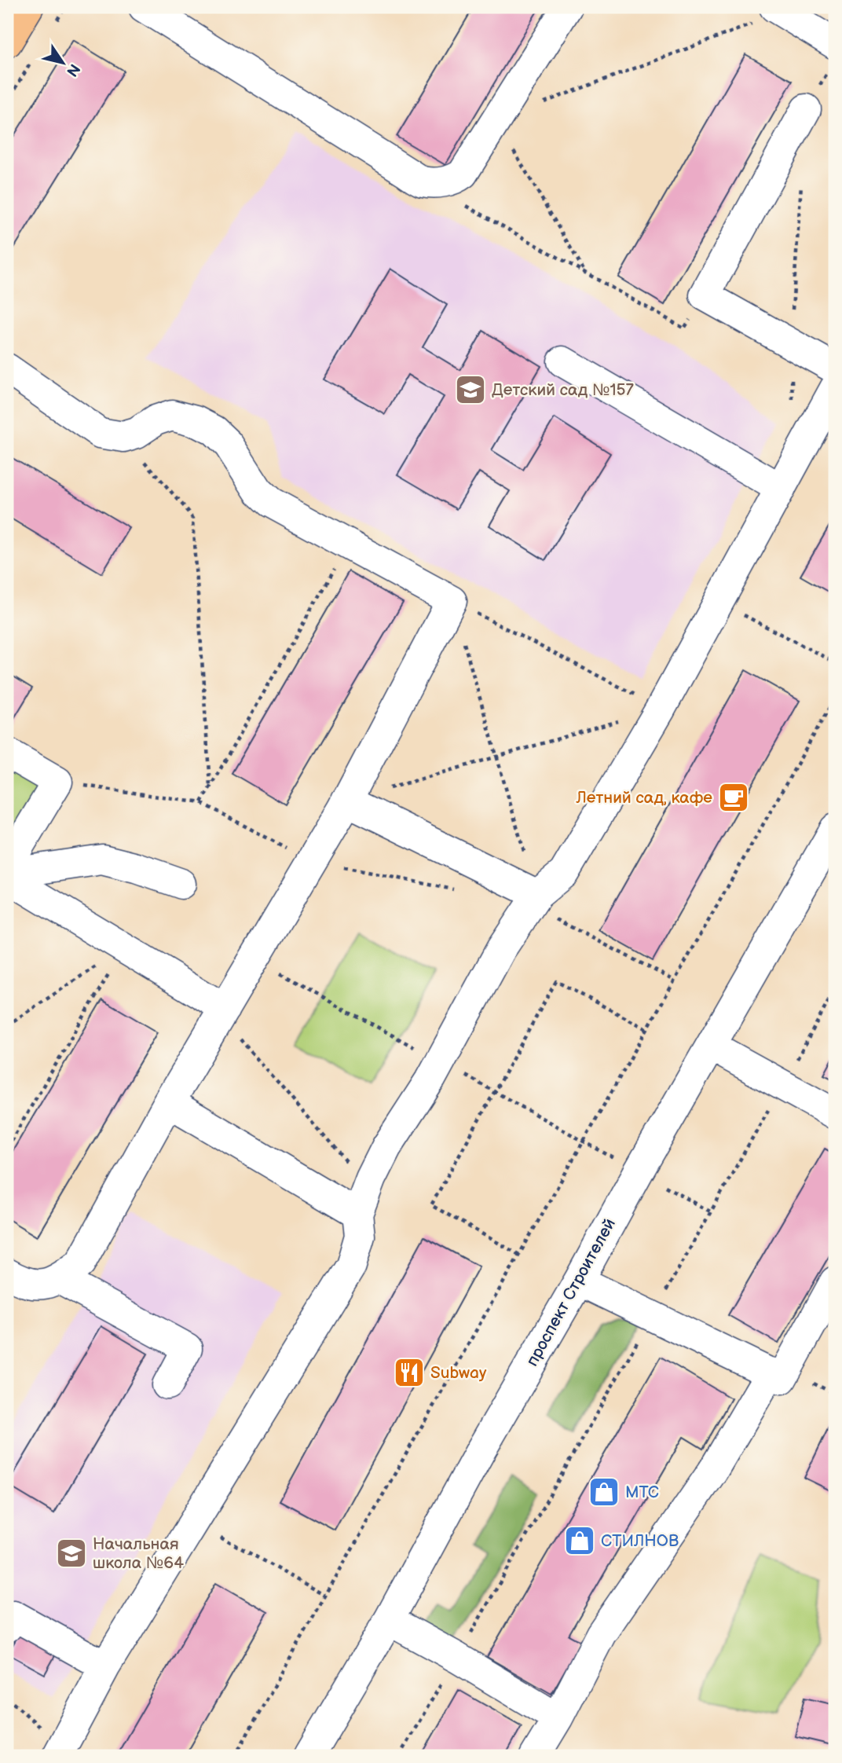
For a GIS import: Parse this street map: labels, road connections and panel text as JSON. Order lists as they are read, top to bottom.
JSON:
{
  "streets": {
    "street": ["проспект Строителей"]
  },
  "places": {
    "school or university": ["Детский сад №157", "Начальная школа №64"],
    "cafe": ["Летний сад, кафе"],
    "restaurant": ["Subway"],
    "shop": ["МТС", "СТИЛНОВ"]
  },
  "north": "bottom right"
}
